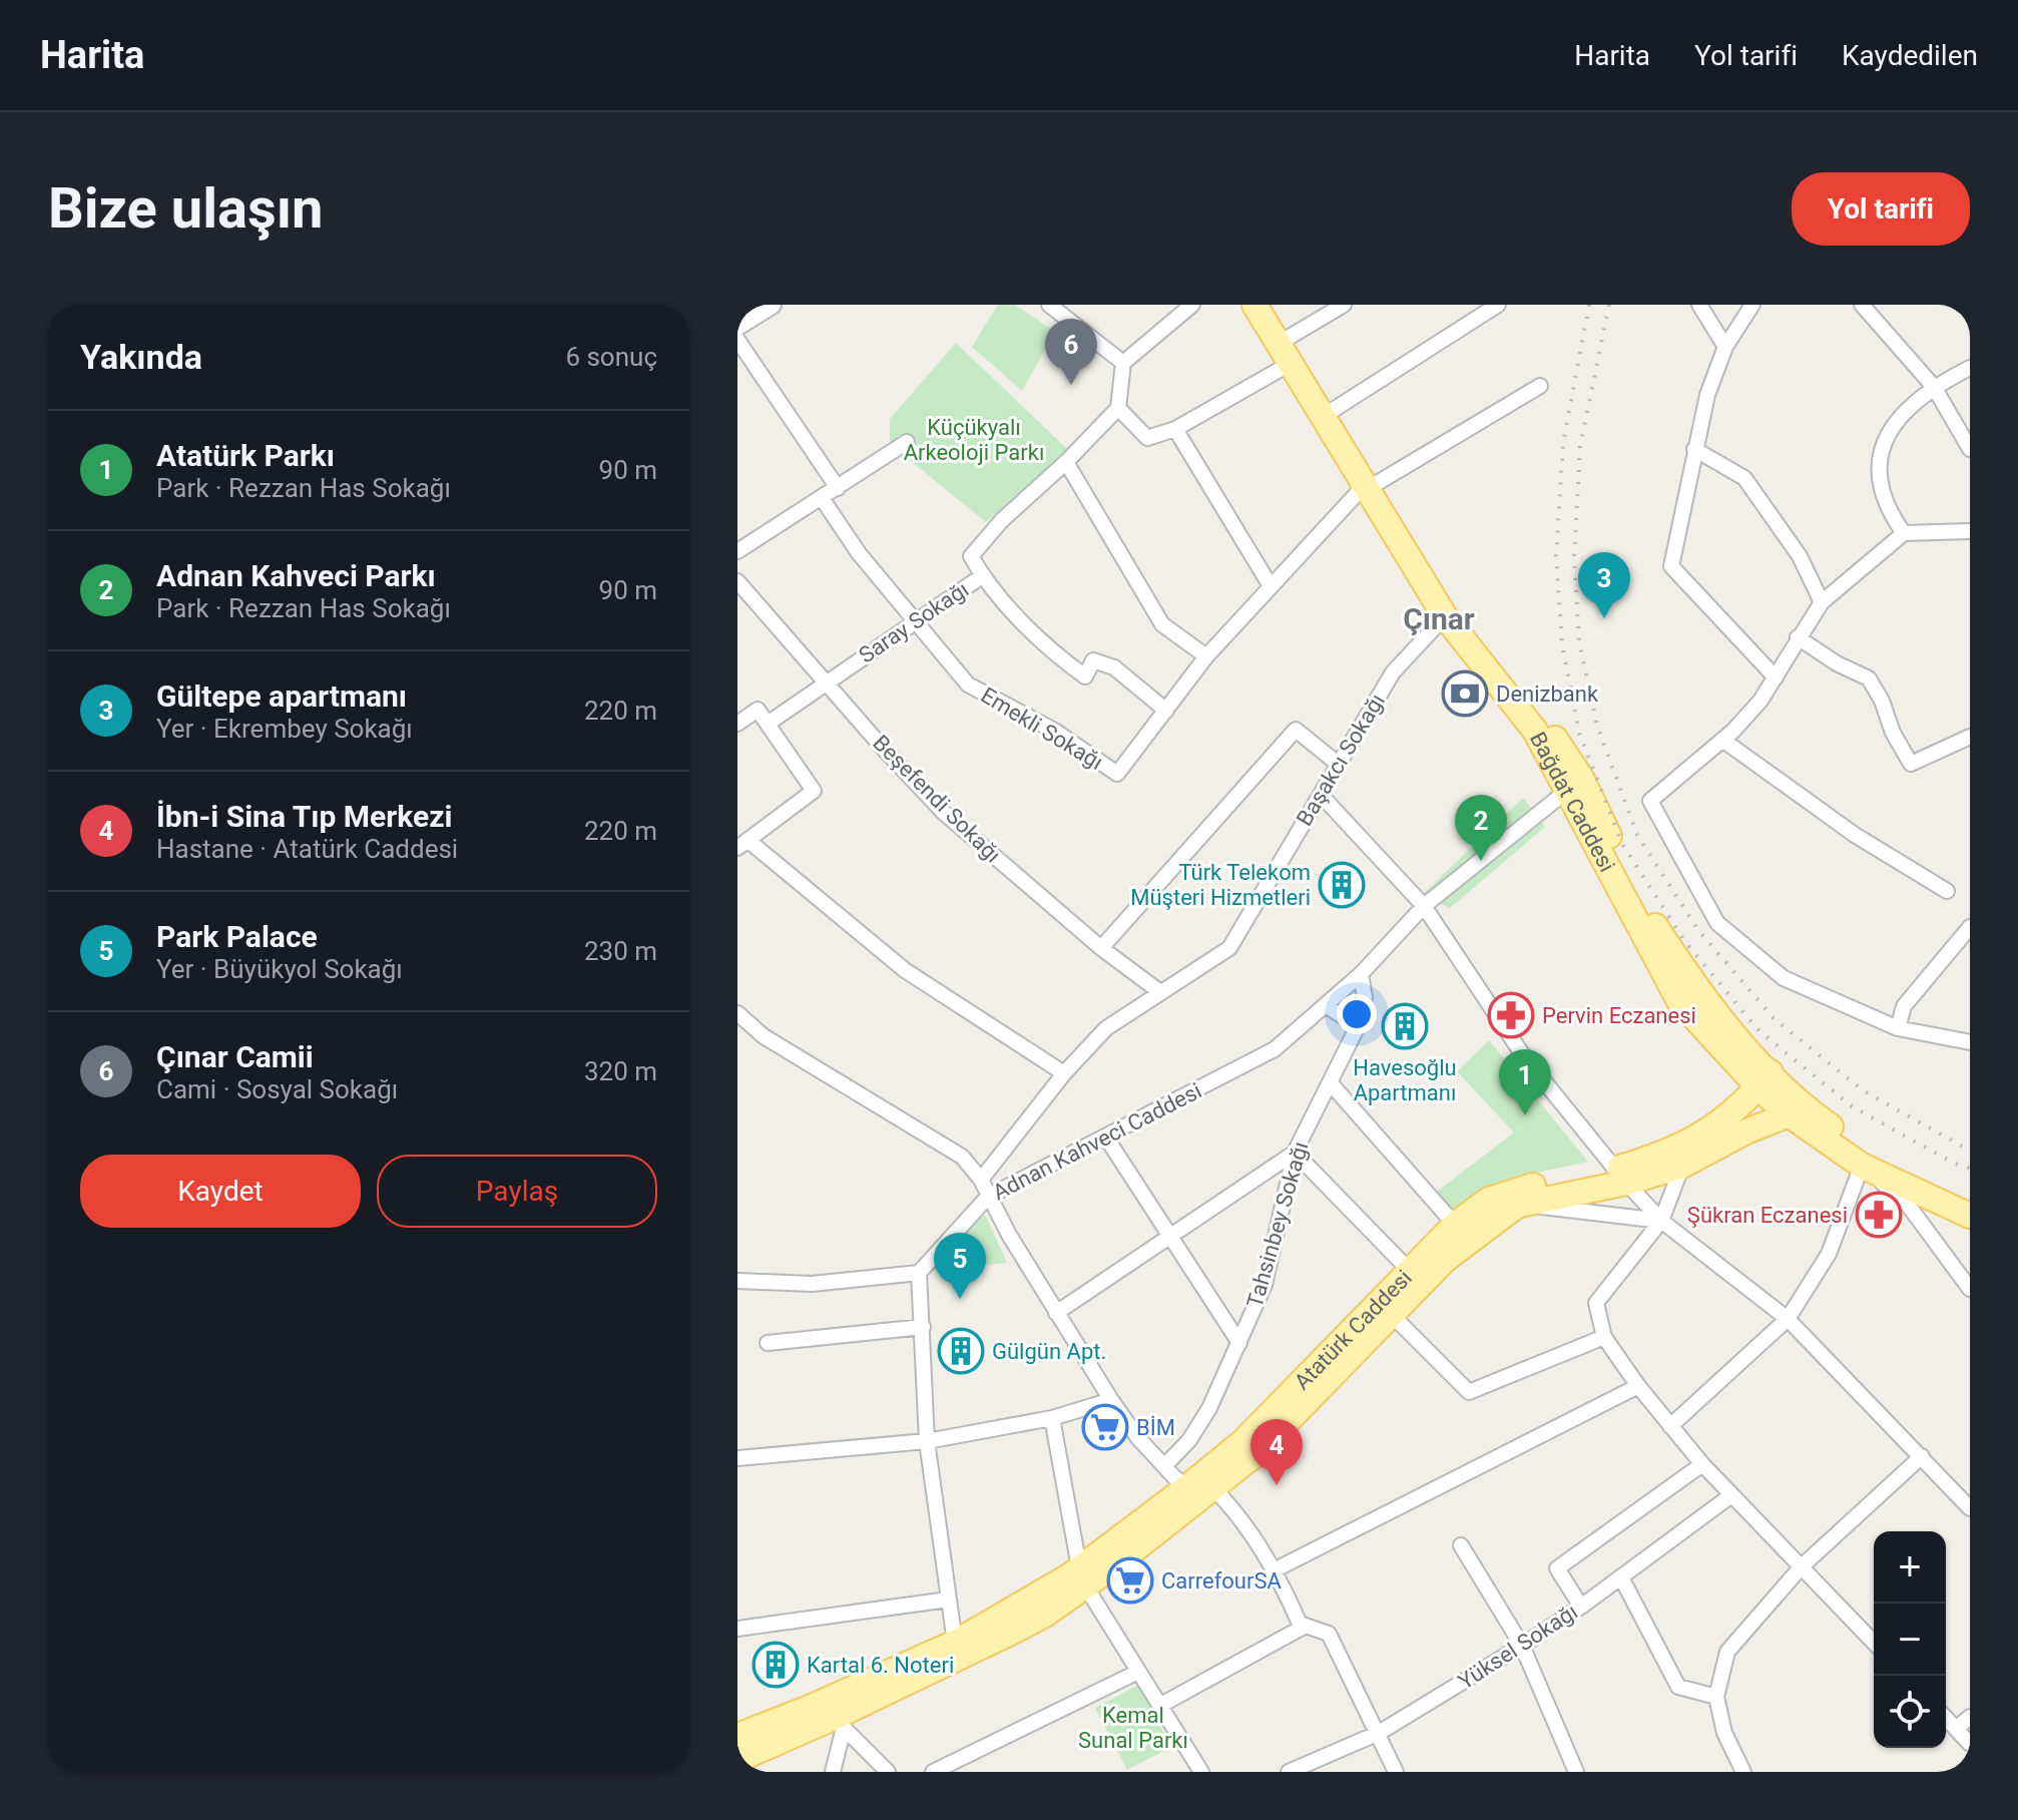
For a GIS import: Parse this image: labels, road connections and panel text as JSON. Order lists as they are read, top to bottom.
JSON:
{
  "streets": {
    "main road": ["Bağdat Caddesi", "Atatürk Caddesi"],
    "street": [
      "Saray Sokağı",
      "Emekli Sokağı",
      "Başakcı Sokağı",
      "Beşefendi Sokağı",
      "Adnan Kahveci Caddesi",
      "Tahsinbey Sokağı",
      "Yüksel Sokağı"
    ]
  },
  "crossings": [
    ["Saray Sokağı", "Emekli Sokağı"],
    ["Saray Sokağı", "Beşefendi Sokağı"],
    ["Emekli Sokağı", "Bağdat Caddesi"],
    ["Başakcı Sokağı", "Beşefendi Sokağı"],
    ["Başakcı Sokağı", "Bağdat Caddesi"],
    ["Bağdat Caddesi", "Adnan Kahveci Caddesi"],
    ["Bağdat Caddesi", "Atatürk Caddesi"],
    ["Adnan Kahveci Caddesi", "Tahsinbey Sokağı"]
  ],
  "districts": ["Çınar"],
  "parks": ["Küçükyalı Arkeoloji Parkı", "Kemal Sunal Parkı"],
  "places": {
    "bank": ["Denizbank"],
    "building": [
      "Türk Telekom Müşteri Hizmetleri",
      "Havesoğlu Apartmanı",
      "Gülgün Apt.",
      "Kartal 6. Noteri"
    ],
    "pharmacy": ["Pervin Eczanesi", "Şükran Eczanesi"],
    "supermarket": ["BİM", "CarrefourSA"]
  },
  "page": {
    "header": "Harita",
    "nav": ["Harita", "Yol tarifi", "Kaydedilen"],
    "buttons": [
      "Yol tarifi",
      ["Kaydet", "Paylaş"]
    ],
    "title": "Bize ulaşın",
    "heading": ["Yakında", "6 sonuç"],
    "pins": [
      "6",
      "3",
      "2",
      "1",
      "5",
      "4"
    ],
    "list": [
      {
        "mark": "1",
        "name": "Atatürk Parkı",
        "note": "Park · Rezzan Has Sokağı",
        "value": "90 m"
      },
      {
        "mark": "2",
        "name": "Adnan Kahveci Parkı",
        "note": "Park · Rezzan Has Sokağı",
        "value": "90 m"
      },
      {
        "mark": "3",
        "name": "Gültepe apartmanı",
        "note": "Yer · Ekrembey Sokağı",
        "value": "220 m"
      },
      {
        "mark": "4",
        "name": "İbn-i Sina Tıp Merkezi",
        "note": "Hastane · Atatürk Caddesi",
        "value": "220 m"
      },
      {
        "mark": "5",
        "name": "Park Palace",
        "note": "Yer · Büyükyol Sokağı",
        "value": "230 m"
      },
      {
        "mark": "6",
        "name": "Çınar Camii",
        "note": "Cami · Sosyal Sokağı",
        "value": "320 m"
      }
    ],
    "map_buttons": ["+", "−"]
  }
}
